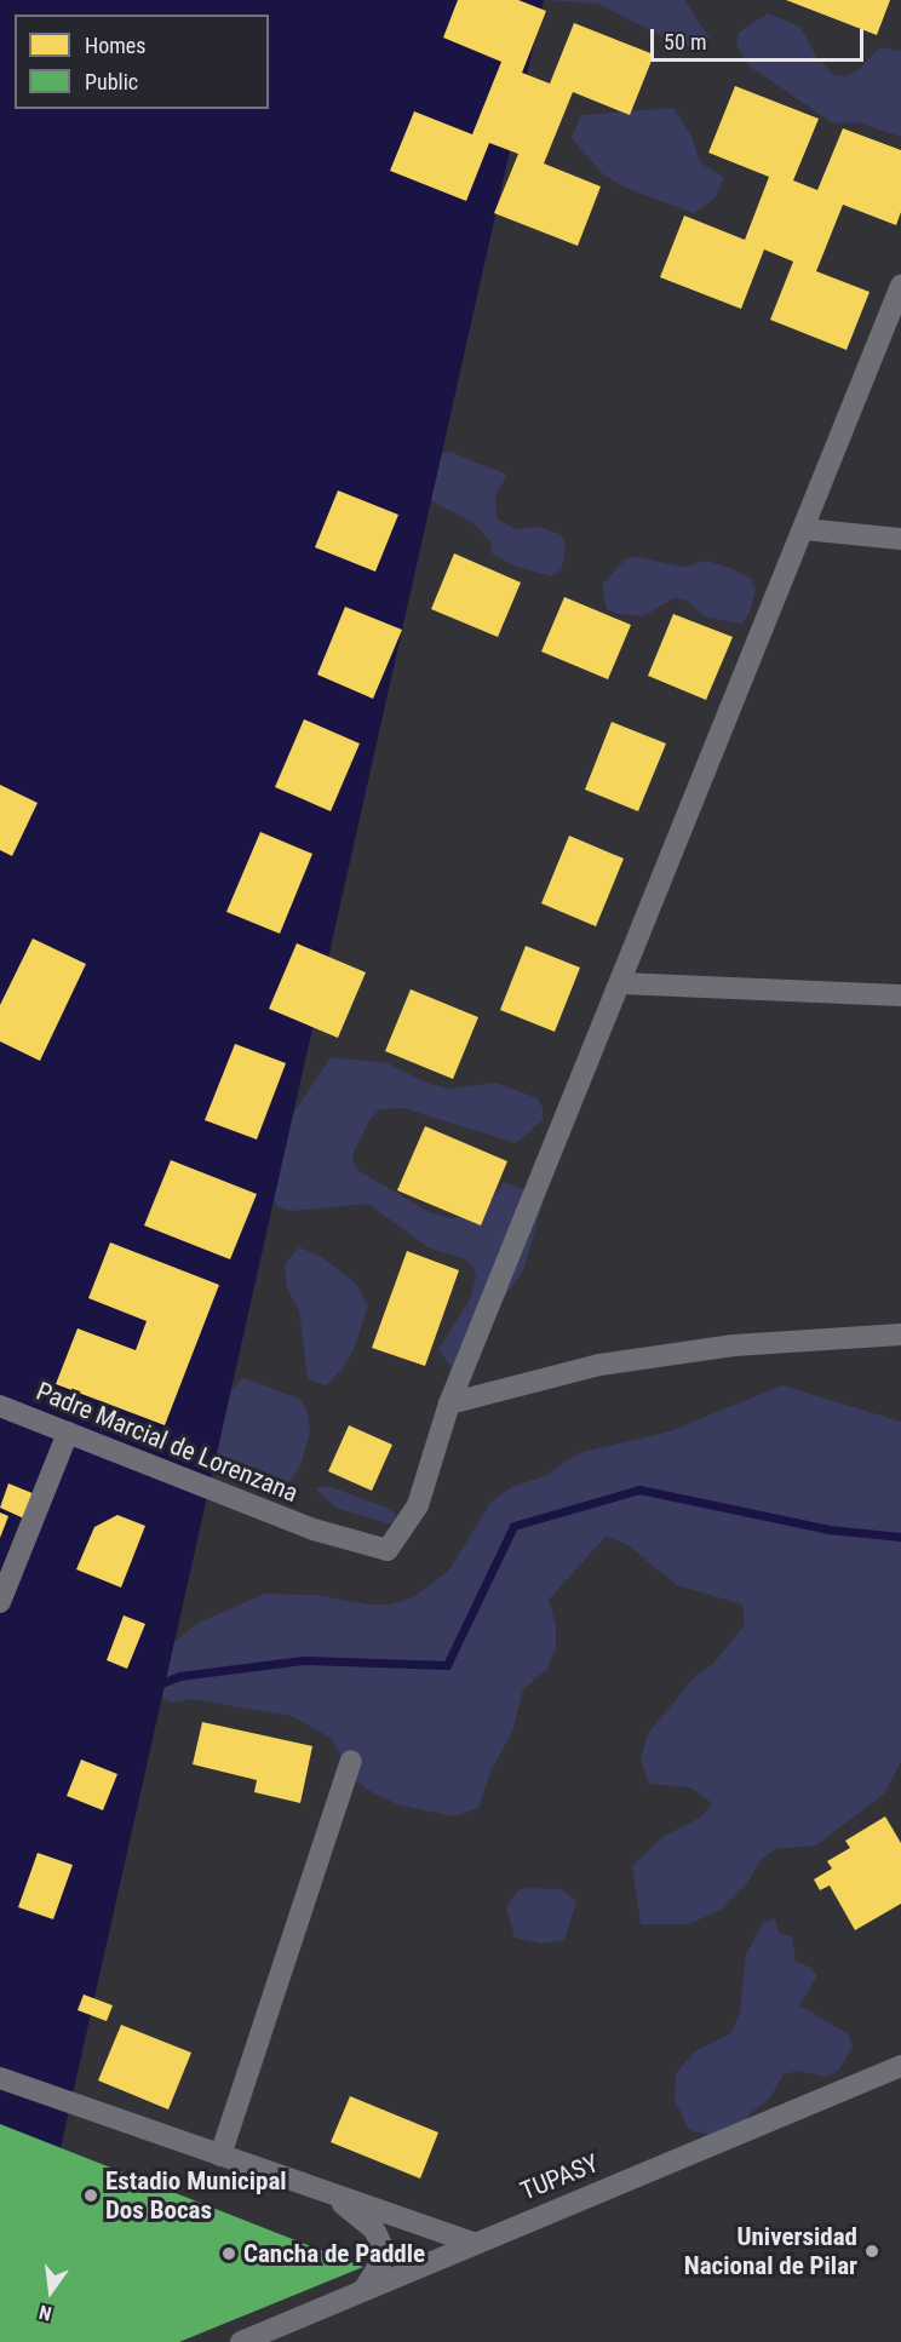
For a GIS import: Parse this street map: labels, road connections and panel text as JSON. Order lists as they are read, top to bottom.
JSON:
{
  "streets": {
    "street": ["Padre Marcial de Lorenzana", "TUPASY"]
  },
  "places": ["Estadio Municipal Dos Bocas", "Universidad Nacional de Pilar", "Cancha de Paddle"],
  "legend": ["Homes", "Public"],
  "scale_bar": "50 m",
  "north": "bottom"
}
